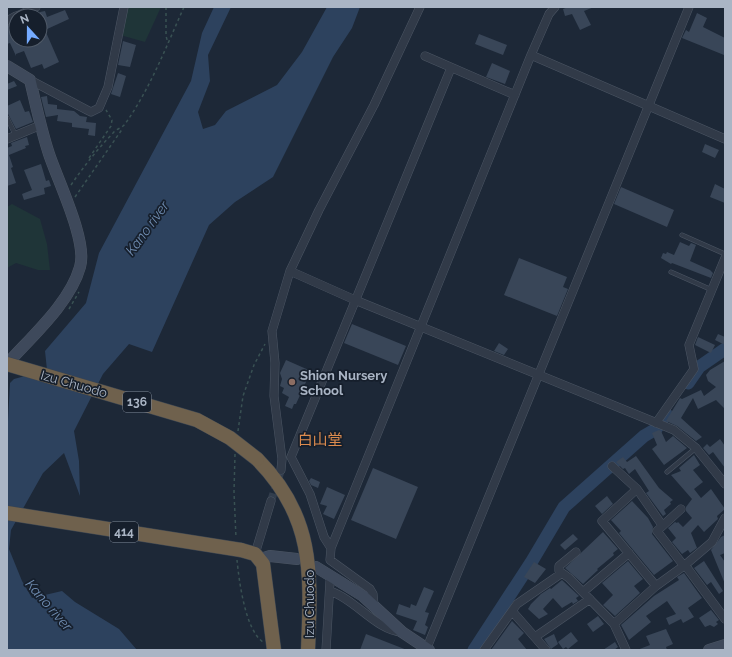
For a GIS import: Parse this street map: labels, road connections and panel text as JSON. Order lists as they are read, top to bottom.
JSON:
{
  "streets": {
    "highway": ["Izu Chuodo", "136", "414"]
  },
  "districts": ["白山堂"],
  "water": ["Kano river"],
  "places": ["Shion Nursery School"],
  "north": "top"
}
